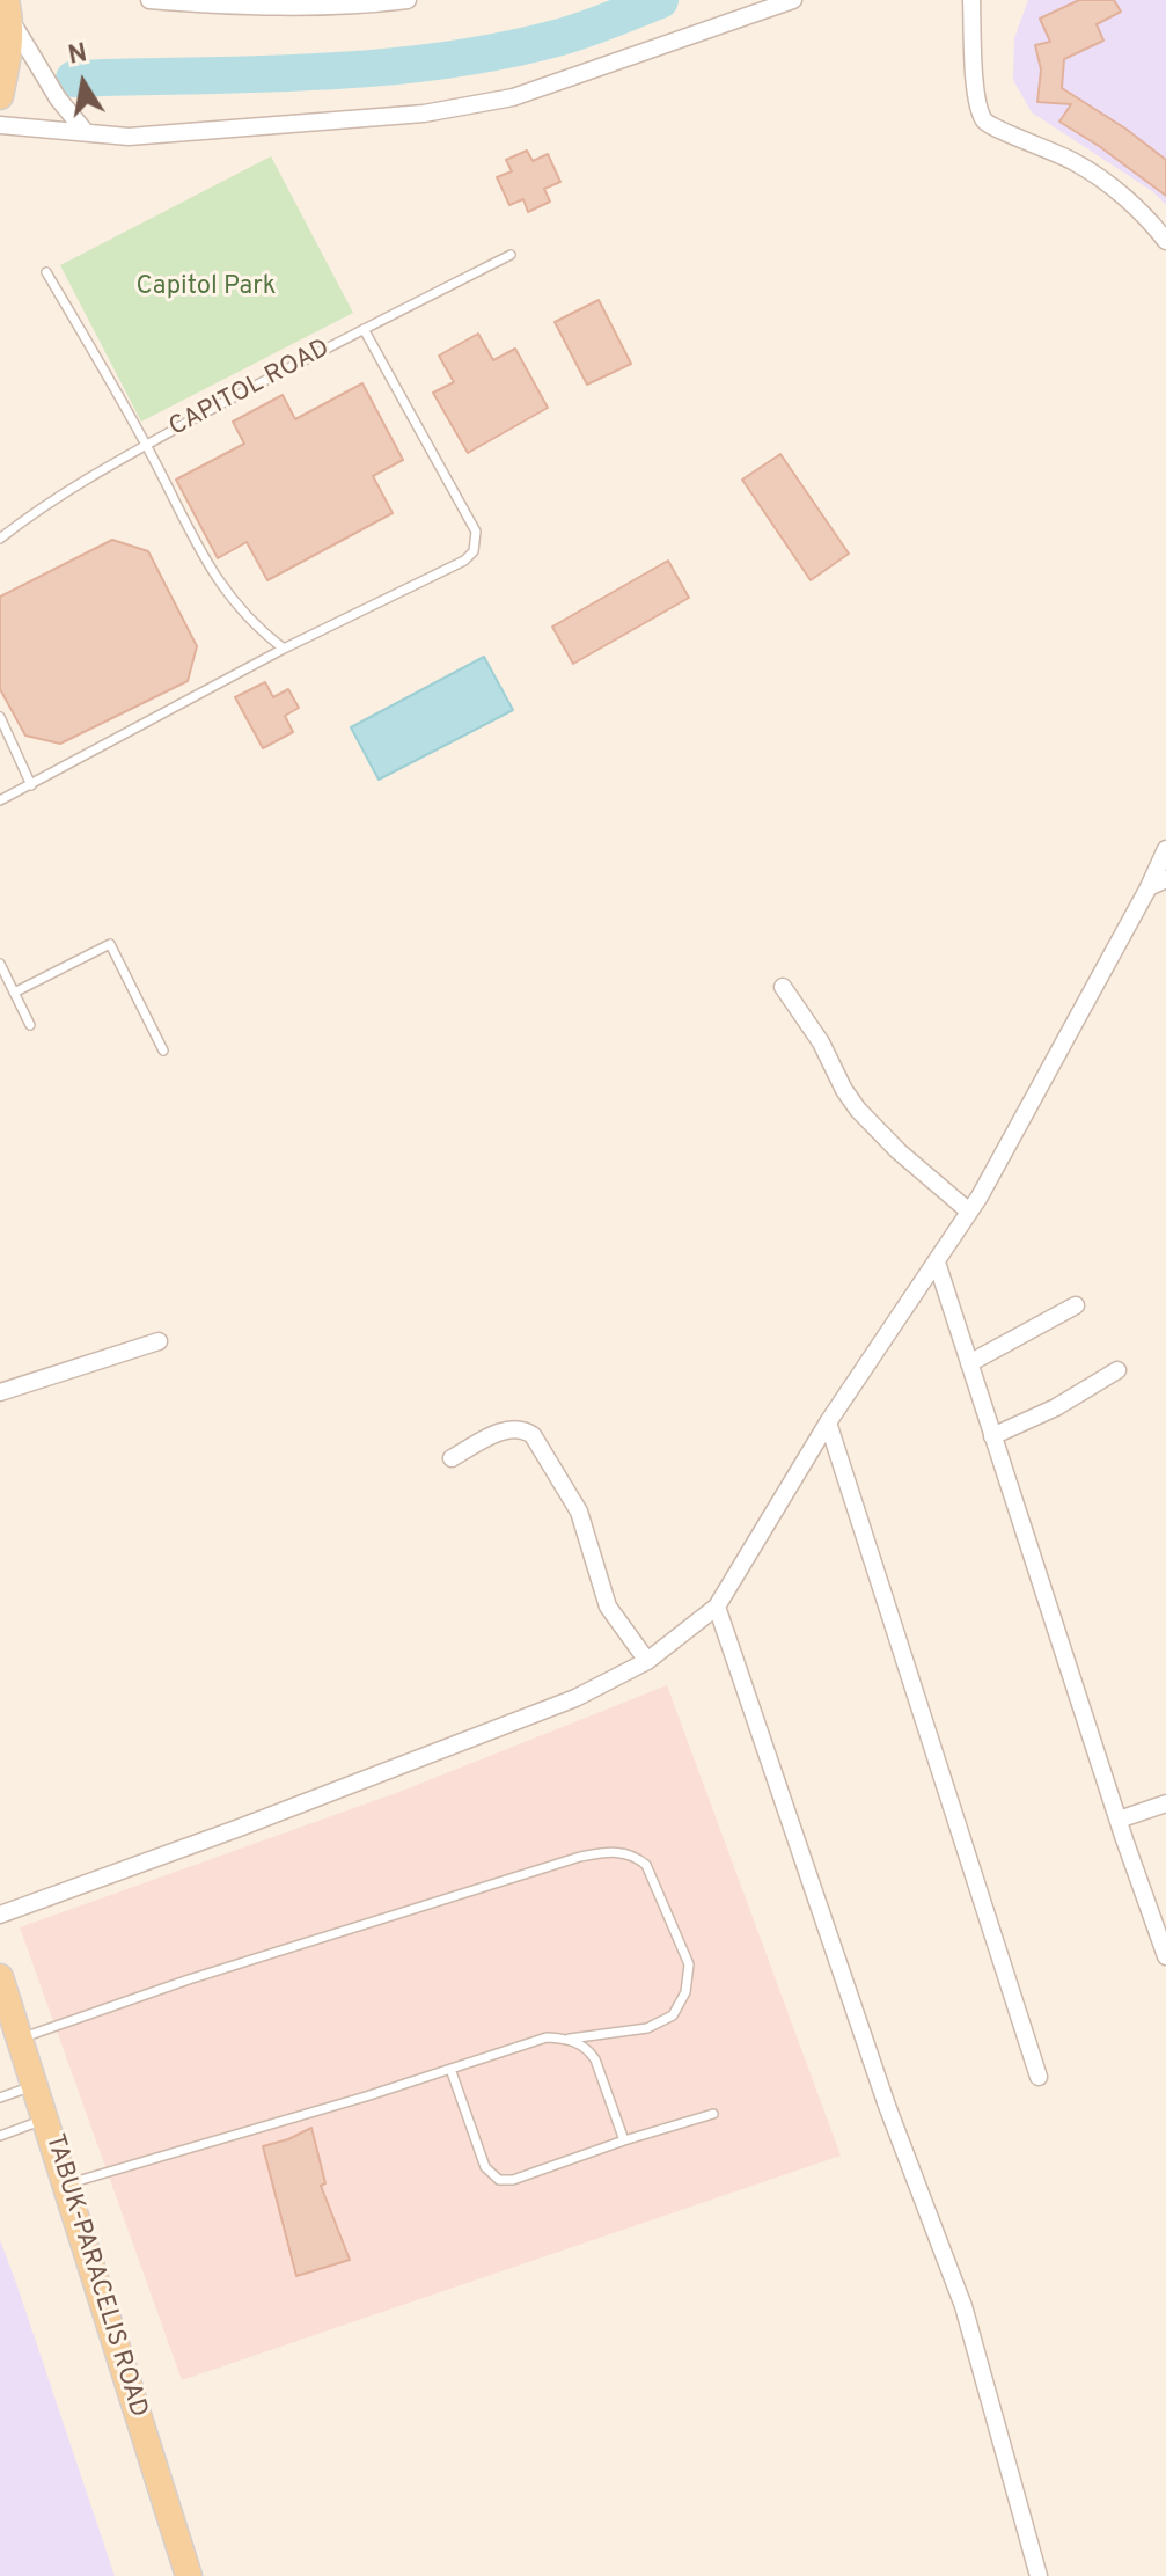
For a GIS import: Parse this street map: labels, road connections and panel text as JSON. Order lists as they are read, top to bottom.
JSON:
{
  "streets": {
    "main road": ["TABUK-PARACELIS ROAD"],
    "lane": ["CAPITOL ROAD"]
  },
  "parks": ["Capitol Park"],
  "north": "top"
}
